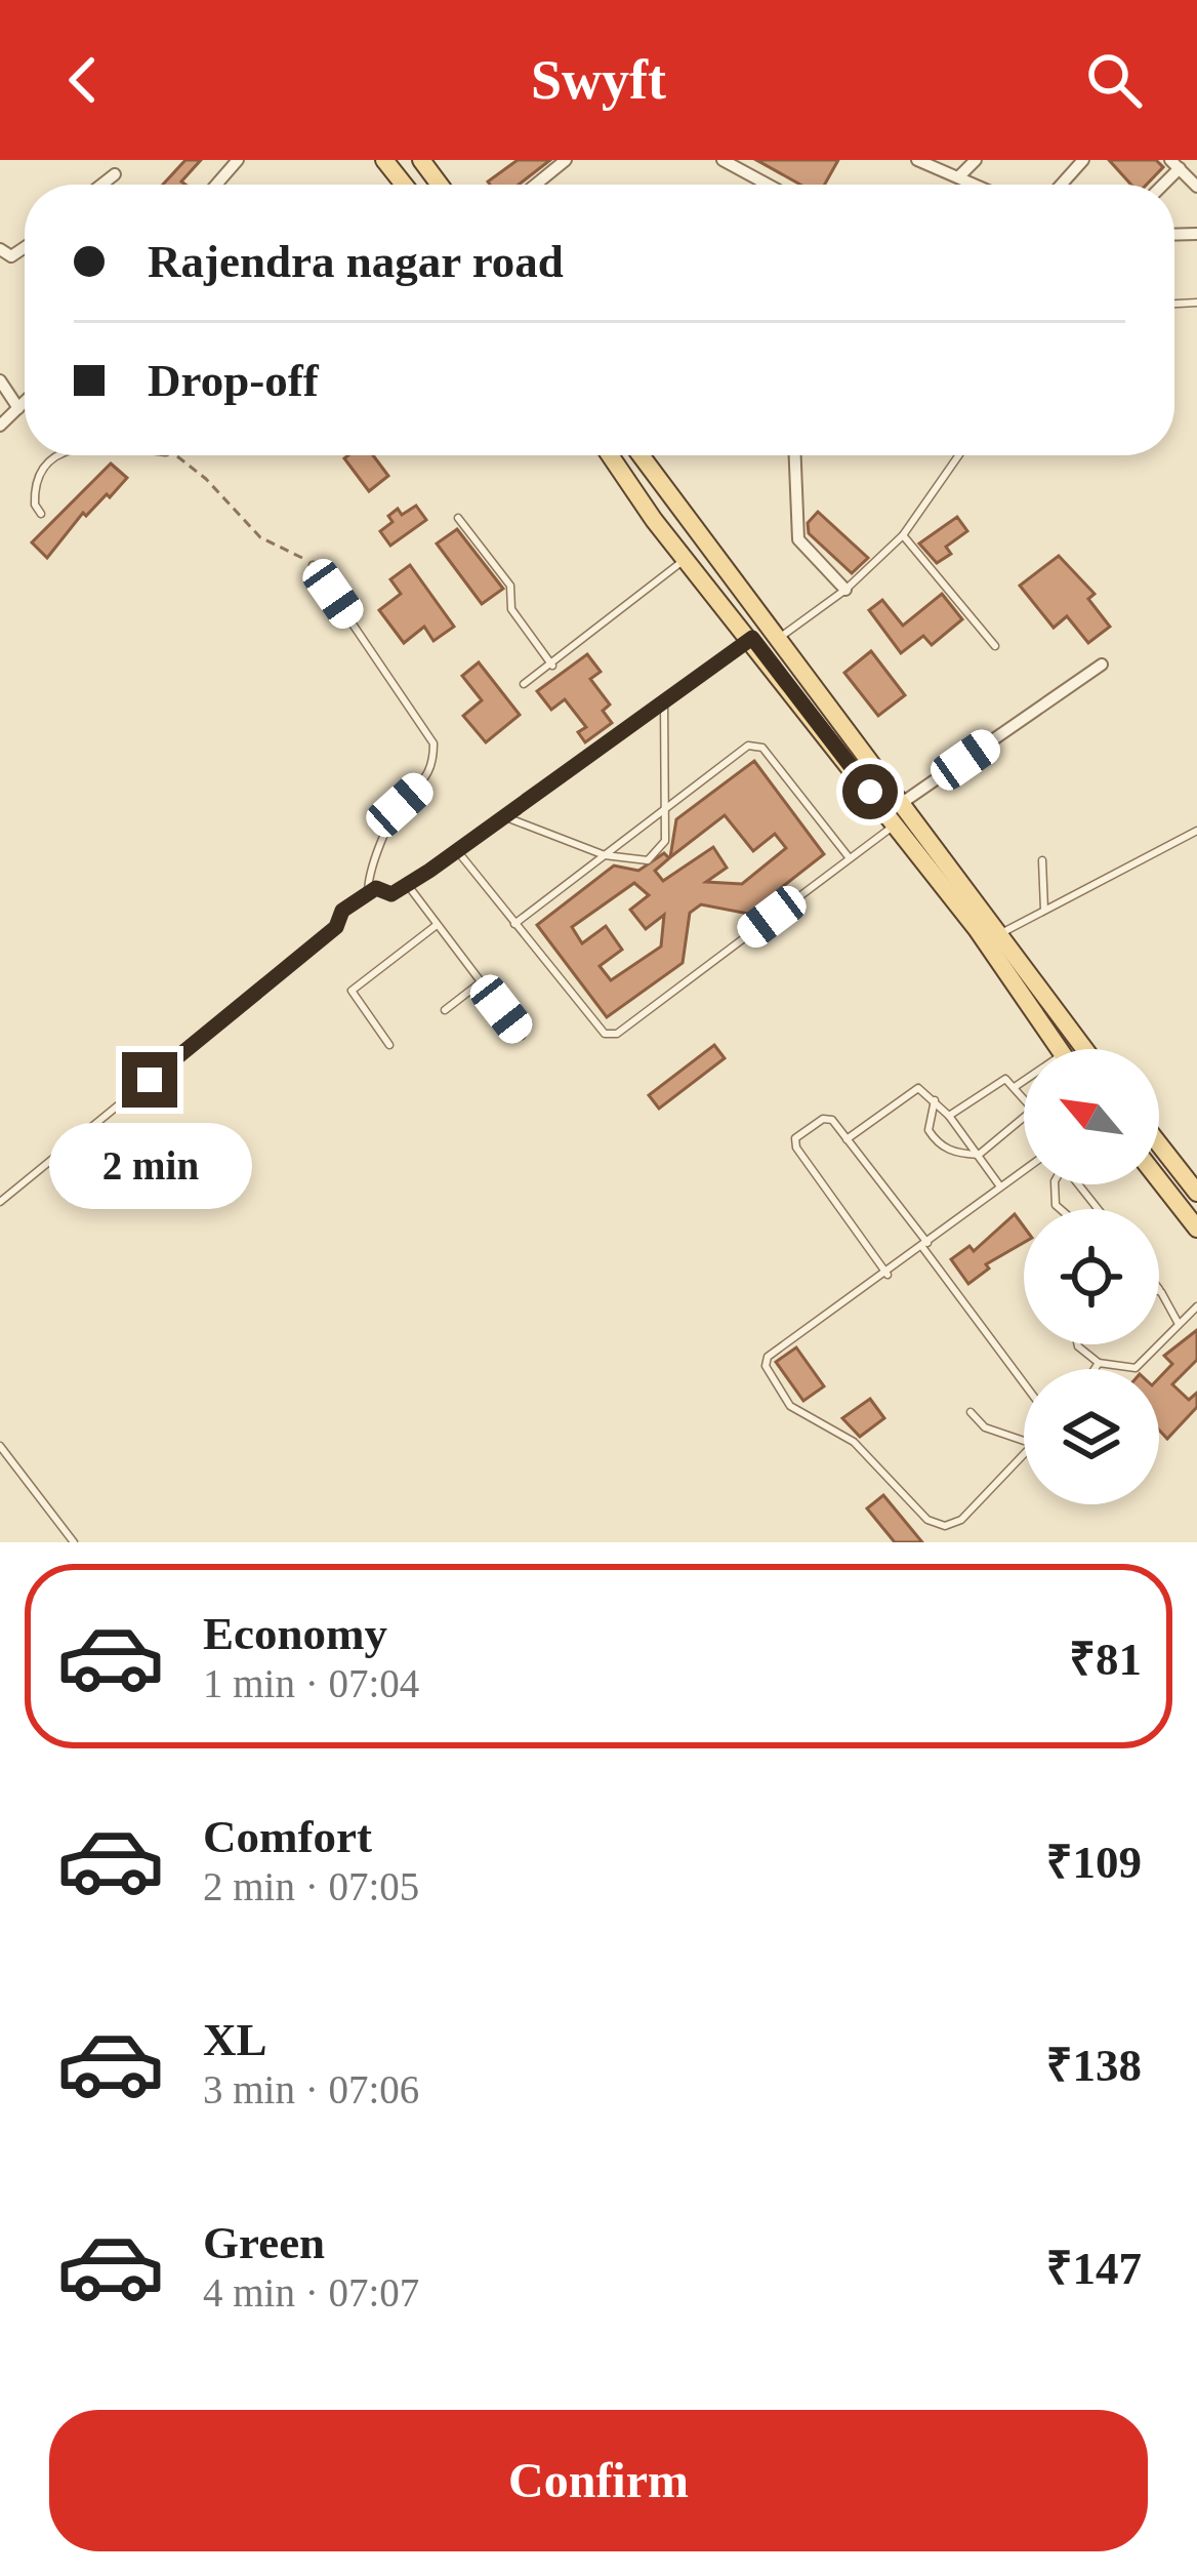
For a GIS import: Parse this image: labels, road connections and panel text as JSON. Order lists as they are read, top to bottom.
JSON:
{
  "north": "top left",
  "page": {
    "header": "Swyft",
    "banner": ["Rajendra nagar road", "Drop-off"],
    "bubble": "2 min",
    "list": [
      {
        "name": "Economy",
        "note": "1 min · 07:04",
        "value": "₹81"
      },
      {
        "name": "Comfort",
        "note": "2 min · 07:05",
        "value": "₹109"
      },
      {
        "name": "XL",
        "note": "3 min · 07:06",
        "value": "₹138"
      },
      {
        "name": "Green",
        "note": "4 min · 07:07",
        "value": "₹147"
      }
    ],
    "buttons": "Confirm"
  }
}
